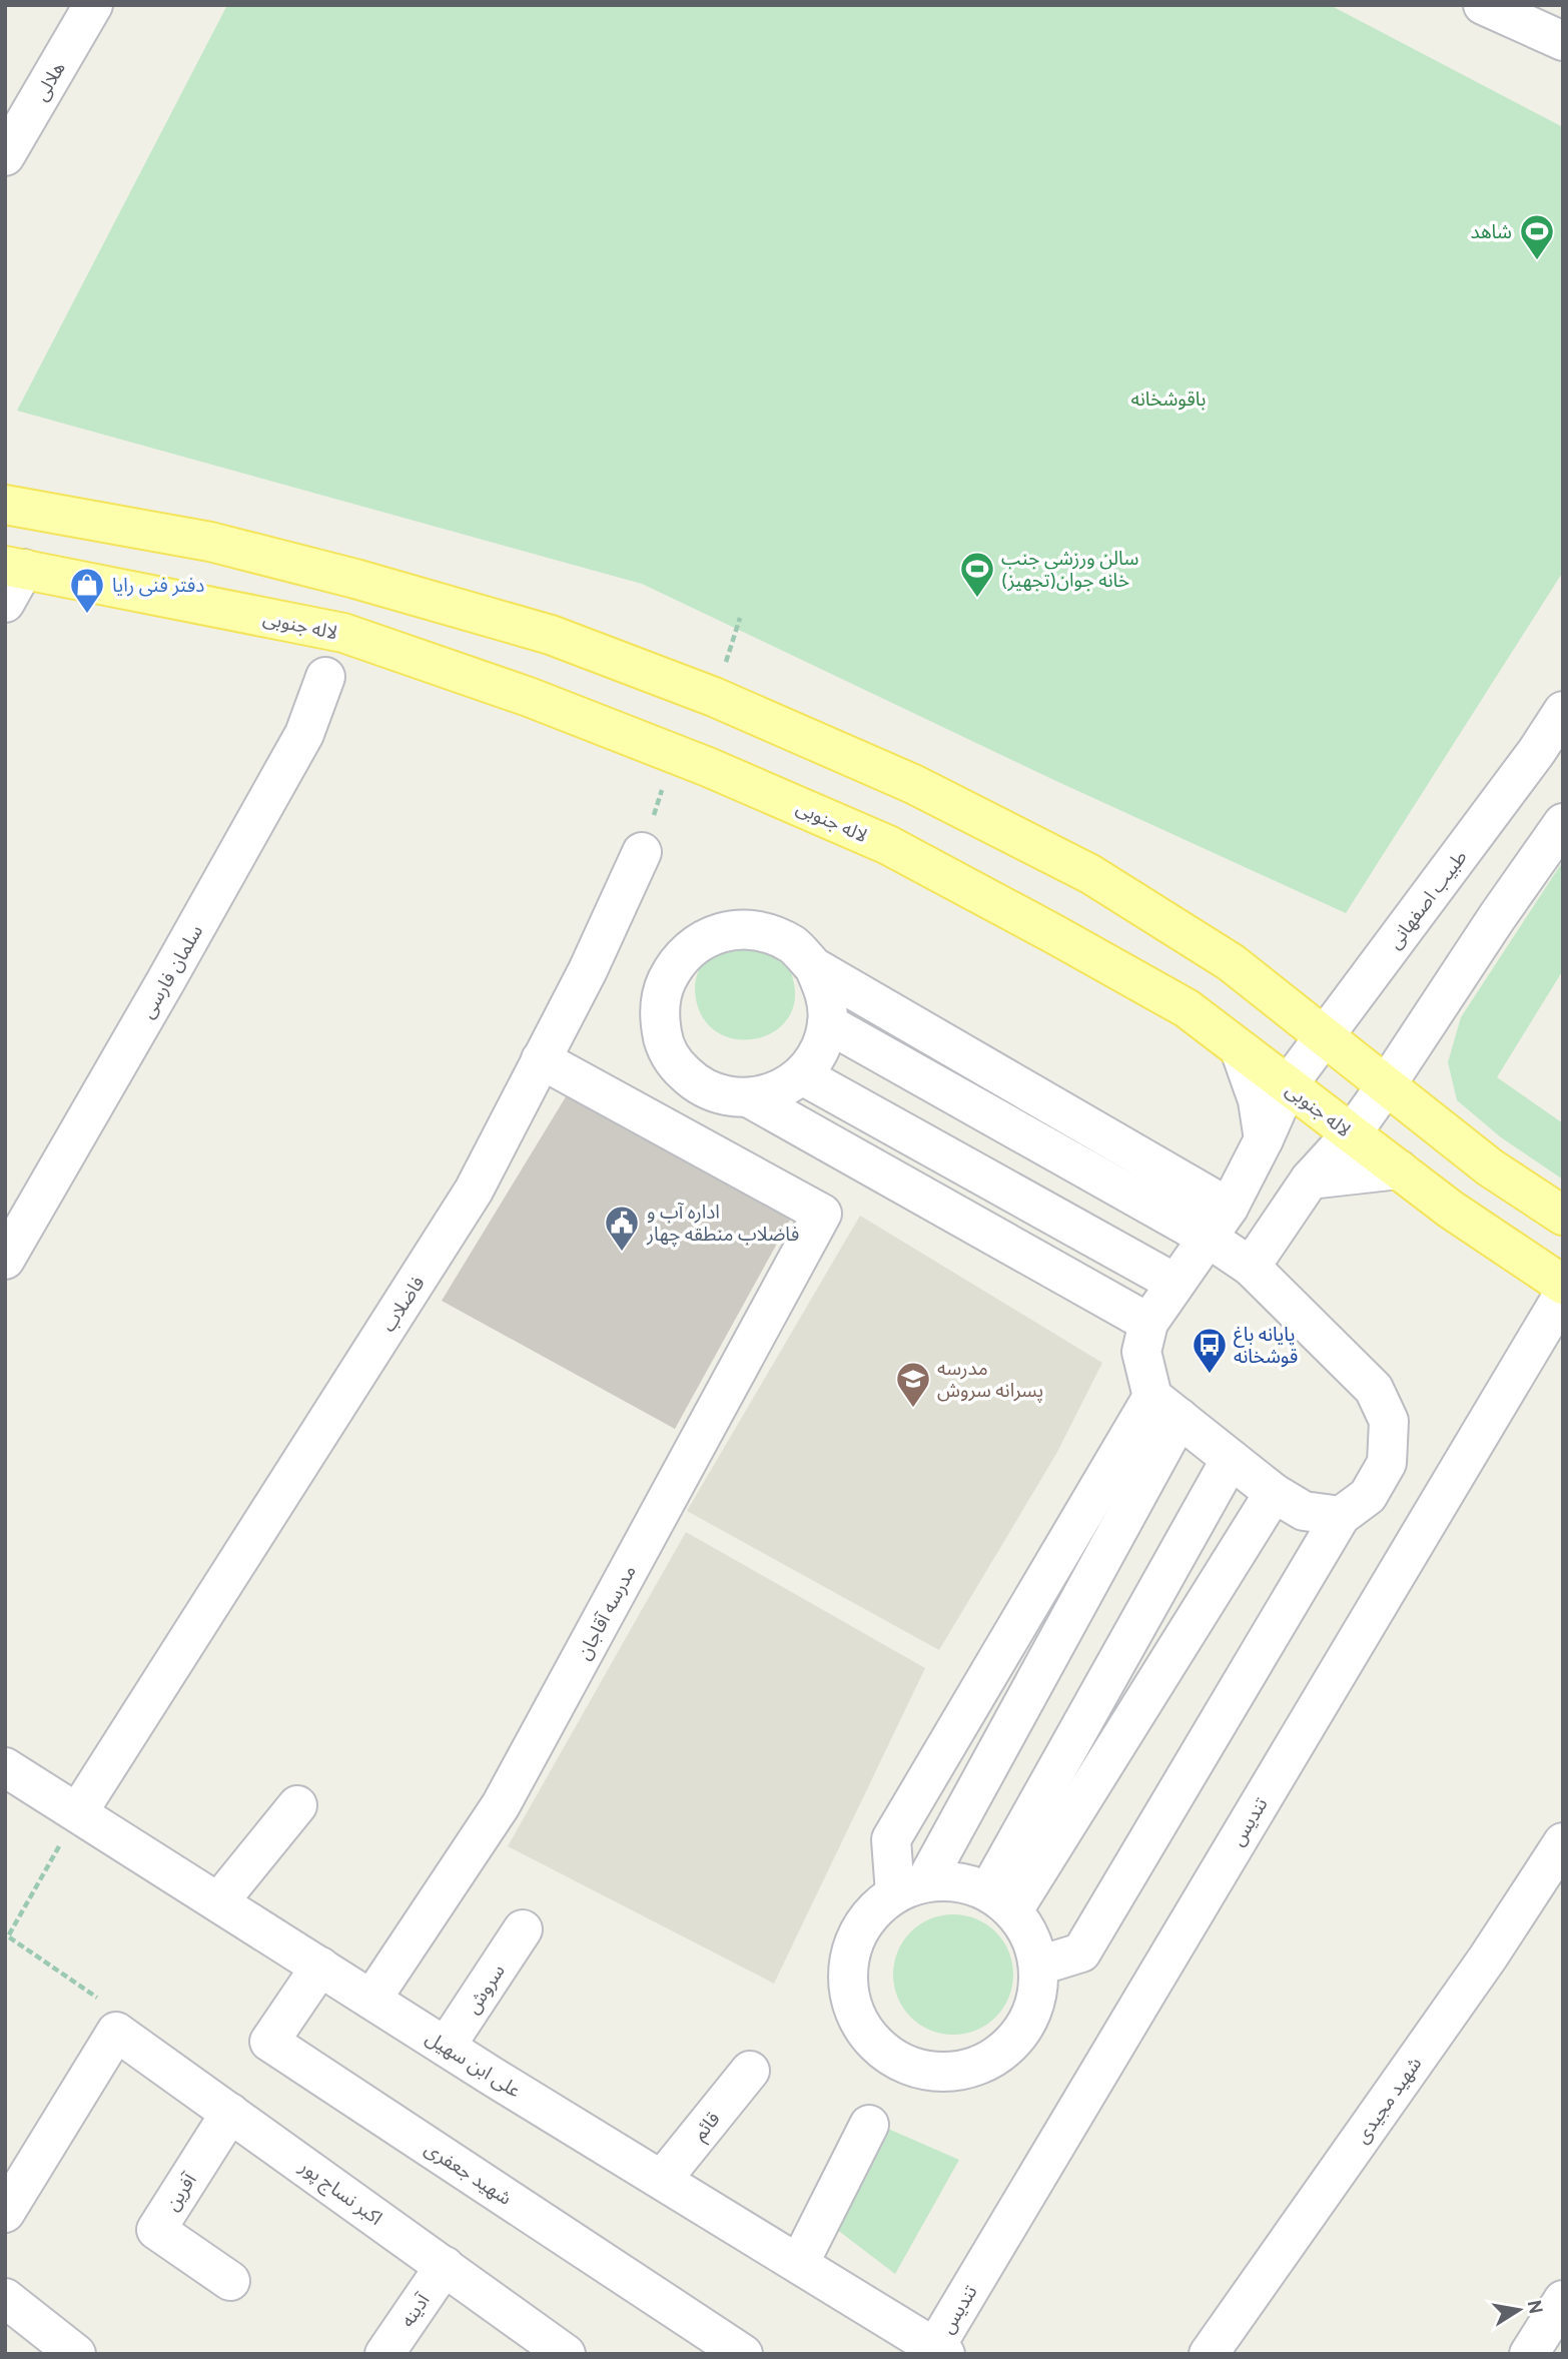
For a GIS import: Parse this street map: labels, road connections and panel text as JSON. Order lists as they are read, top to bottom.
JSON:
{
  "streets": {
    "main road": ["لاله جنوبی"],
    "street": [
      "هلالی",
      "طبیب اصفهانی",
      "سلمان فارسی",
      "فاضلاب",
      "مدرسه آقاجان",
      "تندیس",
      "سروش",
      "علی ابن سهیل",
      "شهید مجیدی",
      "قائم",
      "شهید جعفری",
      "آفرین",
      "اکبر نساج پور",
      "آدینه"
    ]
  },
  "crossings": [
    ["لاله جنوبی", "طبیب اصفهانی"],
    ["فاضلاب", "مدرسه آقاجان"],
    ["فاضلاب", "علی ابن سهیل"],
    ["مدرسه آقاجان", "علی ابن سهیل"],
    ["تندیس", "علی ابن سهیل"],
    ["سروش", "علی ابن سهیل"],
    ["علی ابن سهیل", "قائم"],
    ["علی ابن سهیل", "شهید جعفری"],
    ["آفرین", "اکبر نساج پور"],
    ["اکبر نساج پور", "آدینه"]
  ],
  "parks": ["باقوشخانه"],
  "places": {
    "sports": ["شاهد", "سالن ورزشی جنب خانه جوان(تجهیز)"],
    "shop": ["دفتر فنی رایا"],
    "public building": ["اداره آب و فاضلاب منطقه چهار"],
    "bus stop": ["پایانه باغ قوشخانه"],
    "school or university": ["مدرسه پسرانه سروش"]
  },
  "north": "right"
}
